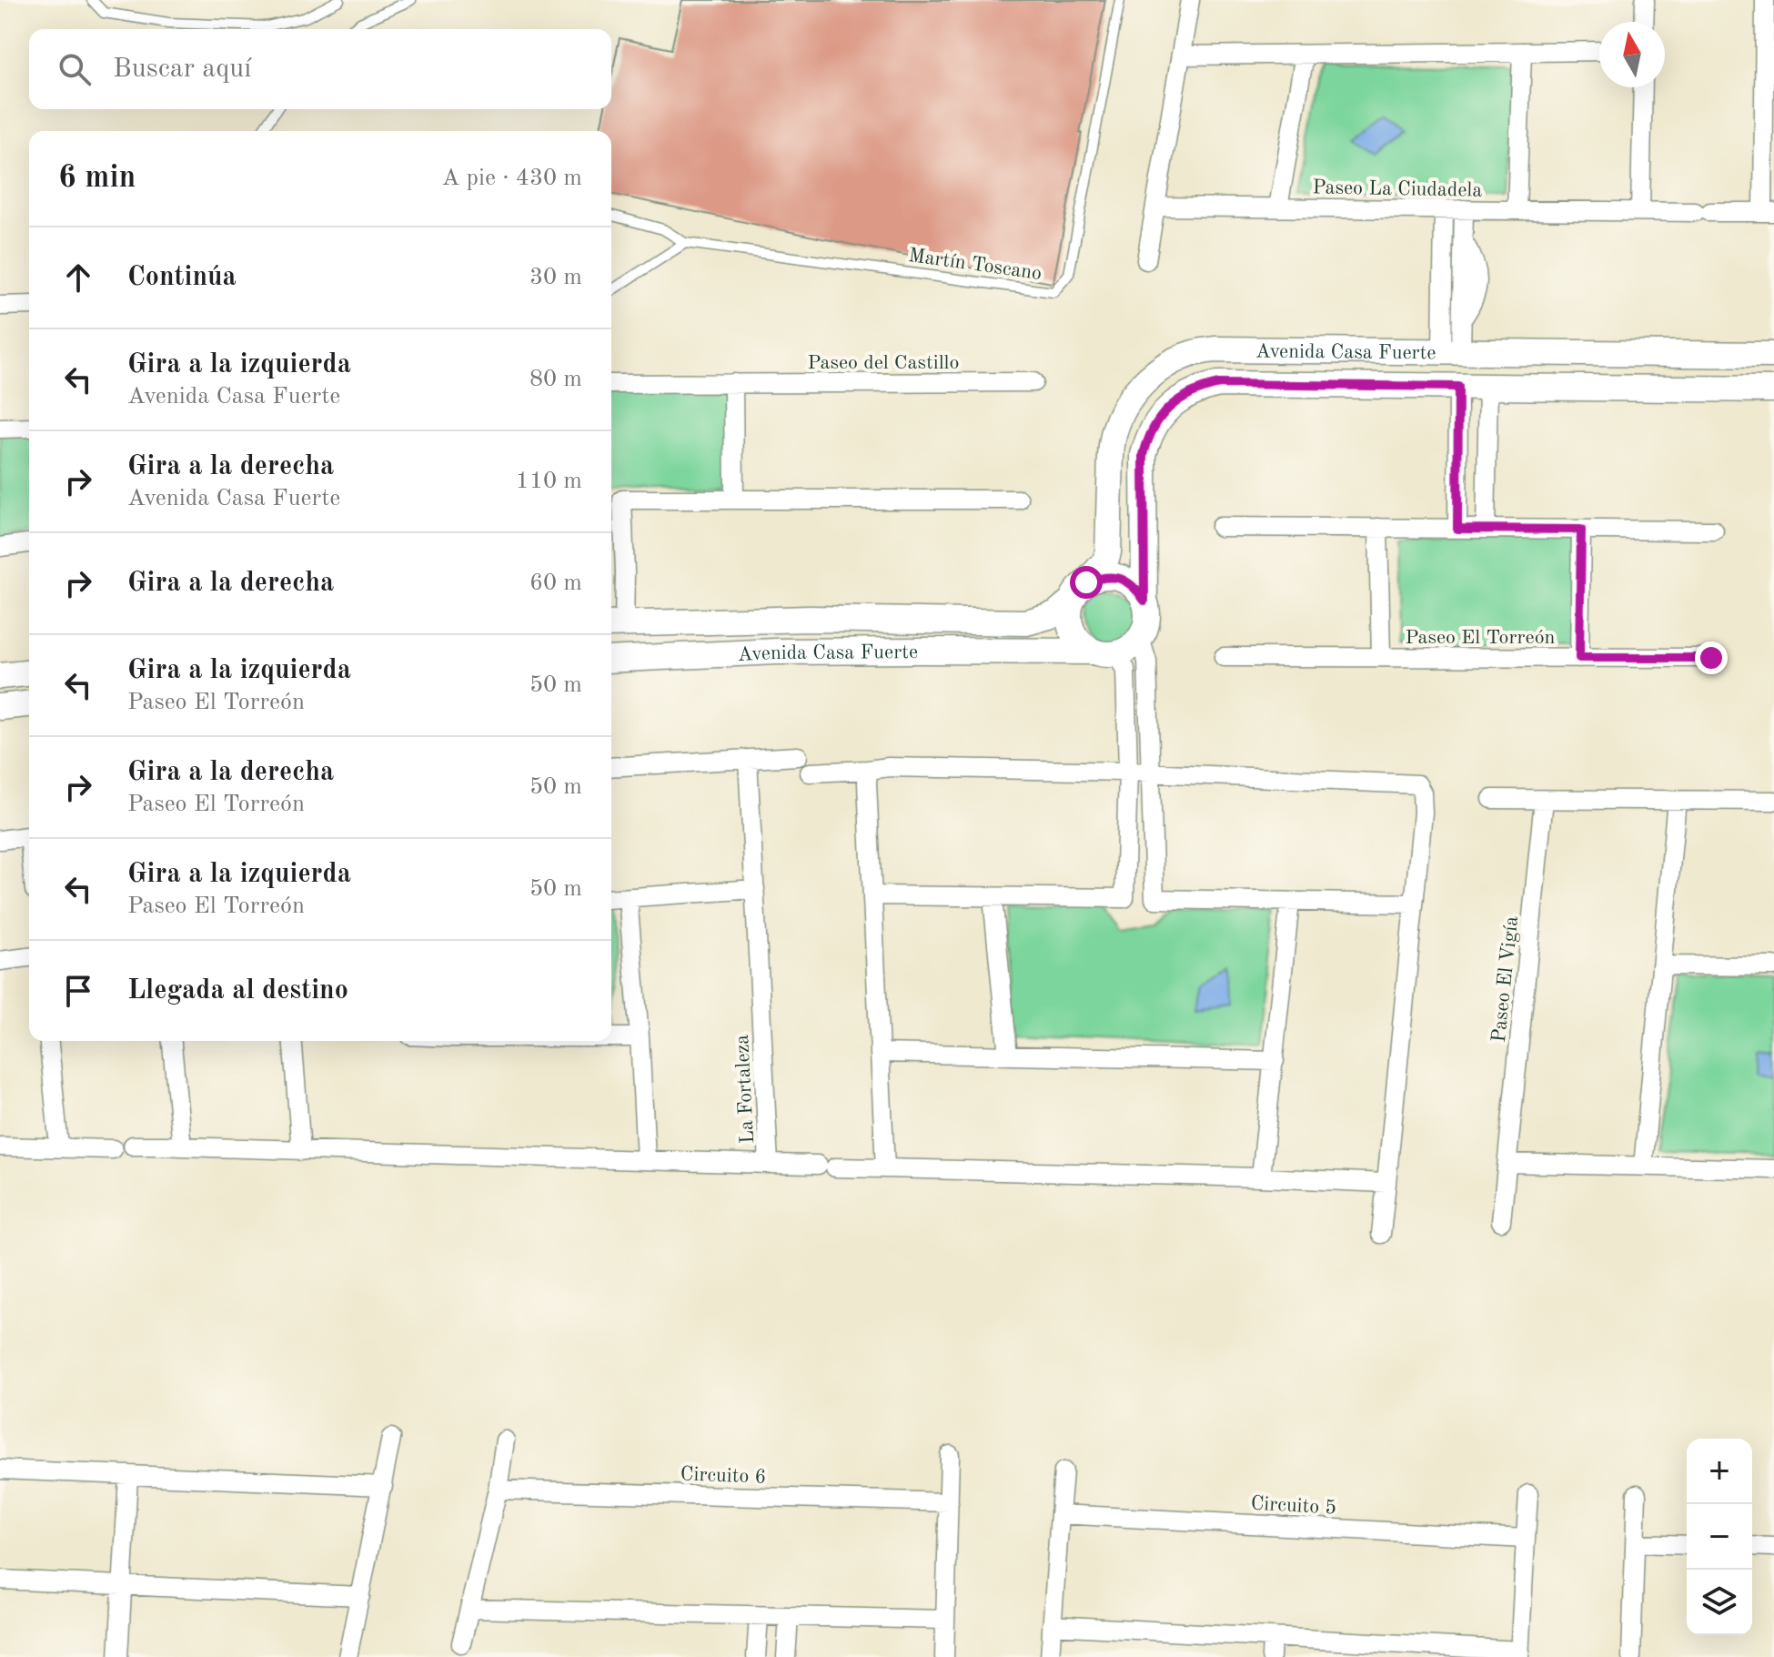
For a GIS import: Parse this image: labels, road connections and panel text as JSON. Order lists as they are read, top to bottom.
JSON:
{
  "streets": {
    "street": [
      "Paseo La Ciudadela",
      "Avenida Casa Fuerte",
      "Paseo del Castillo",
      "Paseo El Torreón",
      "Paseo El Vigía",
      "La Fortaleza",
      "Circuito 6",
      "Circuito 5"
    ],
    "lane": ["Martín Toscano"]
  },
  "north": "top",
  "page": {
    "search": "Buscar aquí",
    "heading": ["6 min", "A pie · 430 m"],
    "list": [
      ["Continúa", "30 m"],
      ["Gira a la izquierda", "Avenida Casa Fuerte", "80 m"],
      ["Gira a la derecha", "Avenida Casa Fuerte", "110 m"],
      ["Gira a la derecha", "60 m"],
      ["Gira a la izquierda", "Paseo El Torreón", "50 m"],
      ["Gira a la derecha", "Paseo El Torreón", "50 m"],
      ["Gira a la izquierda", "Paseo El Torreón", "50 m"],
      "Llegada al destino"
    ],
    "map_buttons": ["+", "−"]
  }
}
